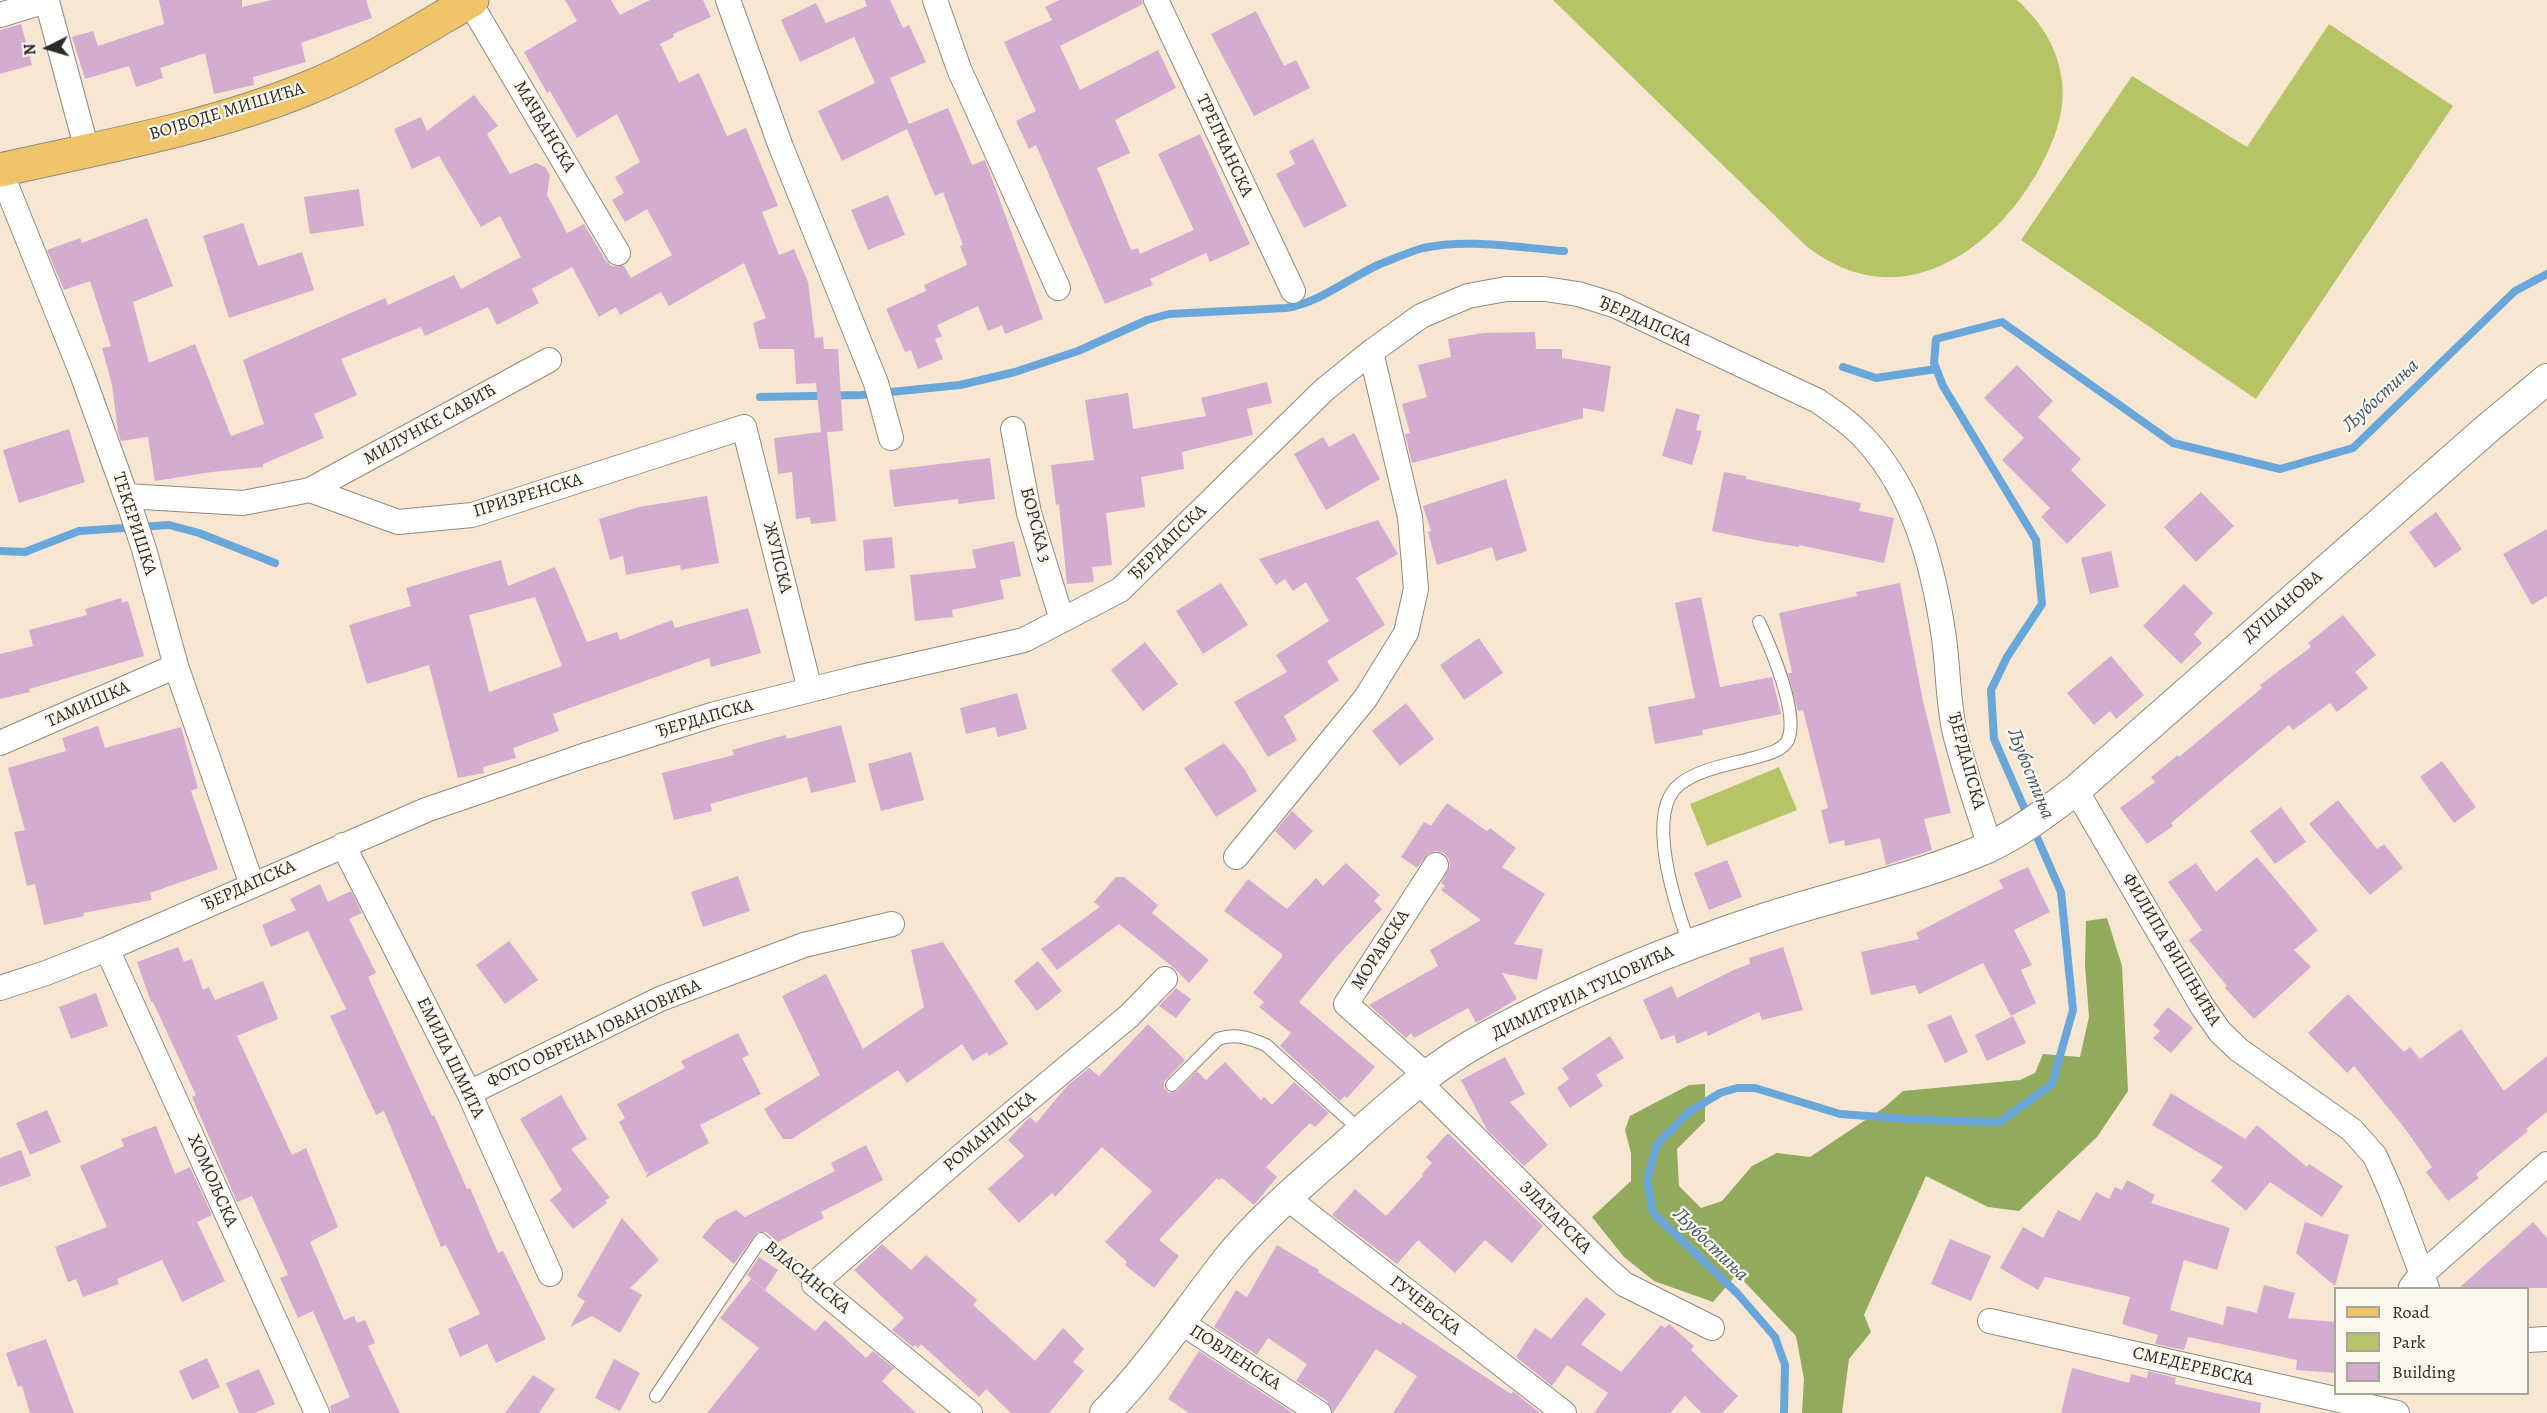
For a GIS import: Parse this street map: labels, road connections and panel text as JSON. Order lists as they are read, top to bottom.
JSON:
{
  "streets": {
    "main road": ["ВОЈВОДЕ МИШИЋА"],
    "street": [
      "МАЧВАНСКА",
      "ТРЕПЧАНСКА",
      "ЂЕРДАПСКА",
      "МИЛУНКЕ САВИЋ",
      "ПРИЗРЕНСКА",
      "ТЕКЕРИШКА",
      "БОРСКА 3",
      "ЖУПСКА",
      "ДУШАНОВА",
      "ТАМИШКА",
      "МОРАВСКА",
      "ФИЛИПА ВИШЊИЋА",
      "ДИМИТРИЈА ТУЦОВИЋА",
      "ФОТО ОБРЕНА ЈОВАНОВИЋА",
      "ЕМИЛА ШМИТА",
      "РОМАНИЈСКА",
      "ХОМОЉСКА",
      "ЗЛАТАРСКА",
      "ВЛАСИНСКА",
      "ГУЧЕВСКА",
      "ПОВЛЕНСКА",
      "СМЕДЕРЕВСКА"
    ]
  },
  "crossings": [
    ["ВОЈВОДЕ МИШИЋА", "МАЧВАНСКА"],
    ["ВОЈВОДЕ МИШИЋА", "ТЕКЕРИШКА"],
    ["ЂЕРДАПСКА", "ТЕКЕРИШКА"],
    ["ЂЕРДАПСКА", "БОРСКА 3"],
    ["ЂЕРДАПСКА", "ЖУПСКА"],
    ["ЂЕРДАПСКА", "ДИМИТРИЈА ТУЦОВИЋА"],
    ["ЂЕРДАПСКА", "ЕМИЛА ШМИТА"],
    ["ЂЕРДАПСКА", "ХОМОЉСКА"],
    ["МИЛУНКЕ САВИЋ", "ПРИЗРЕНСКА"],
    ["ПРИЗРЕНСКА", "ЖУПСКА"],
    ["ТЕКЕРИШКА", "ТАМИШКА"],
    ["ДУШАНОВА", "ФИЛИПА ВИШЊИЋА"],
    ["ДУШАНОВА", "ДИМИТРИЈА ТУЦОВИЋА"],
    ["МОРАВСКА", "ДИМИТРИЈА ТУЦОВИЋА"],
    ["МОРАВСКА", "ЗЛАТАРСКА"],
    ["ДИМИТРИЈА ТУЦОВИЋА", "ЗЛАТАРСКА"],
    ["ДИМИТРИЈА ТУЦОВИЋА", "ГУЧЕВСКА"],
    ["ДИМИТРИЈА ТУЦОВИЋА", "ПОВЛЕНСКА"],
    ["ФОТО ОБРЕНА ЈОВАНОВИЋА", "ЕМИЛА ШМИТА"],
    ["РОМАНИЈСКА", "ВЛАСИНСКА"]
  ],
  "water": ["Љубостиња"],
  "legend": ["Road", "Park", "Building"],
  "north": "left"
}
